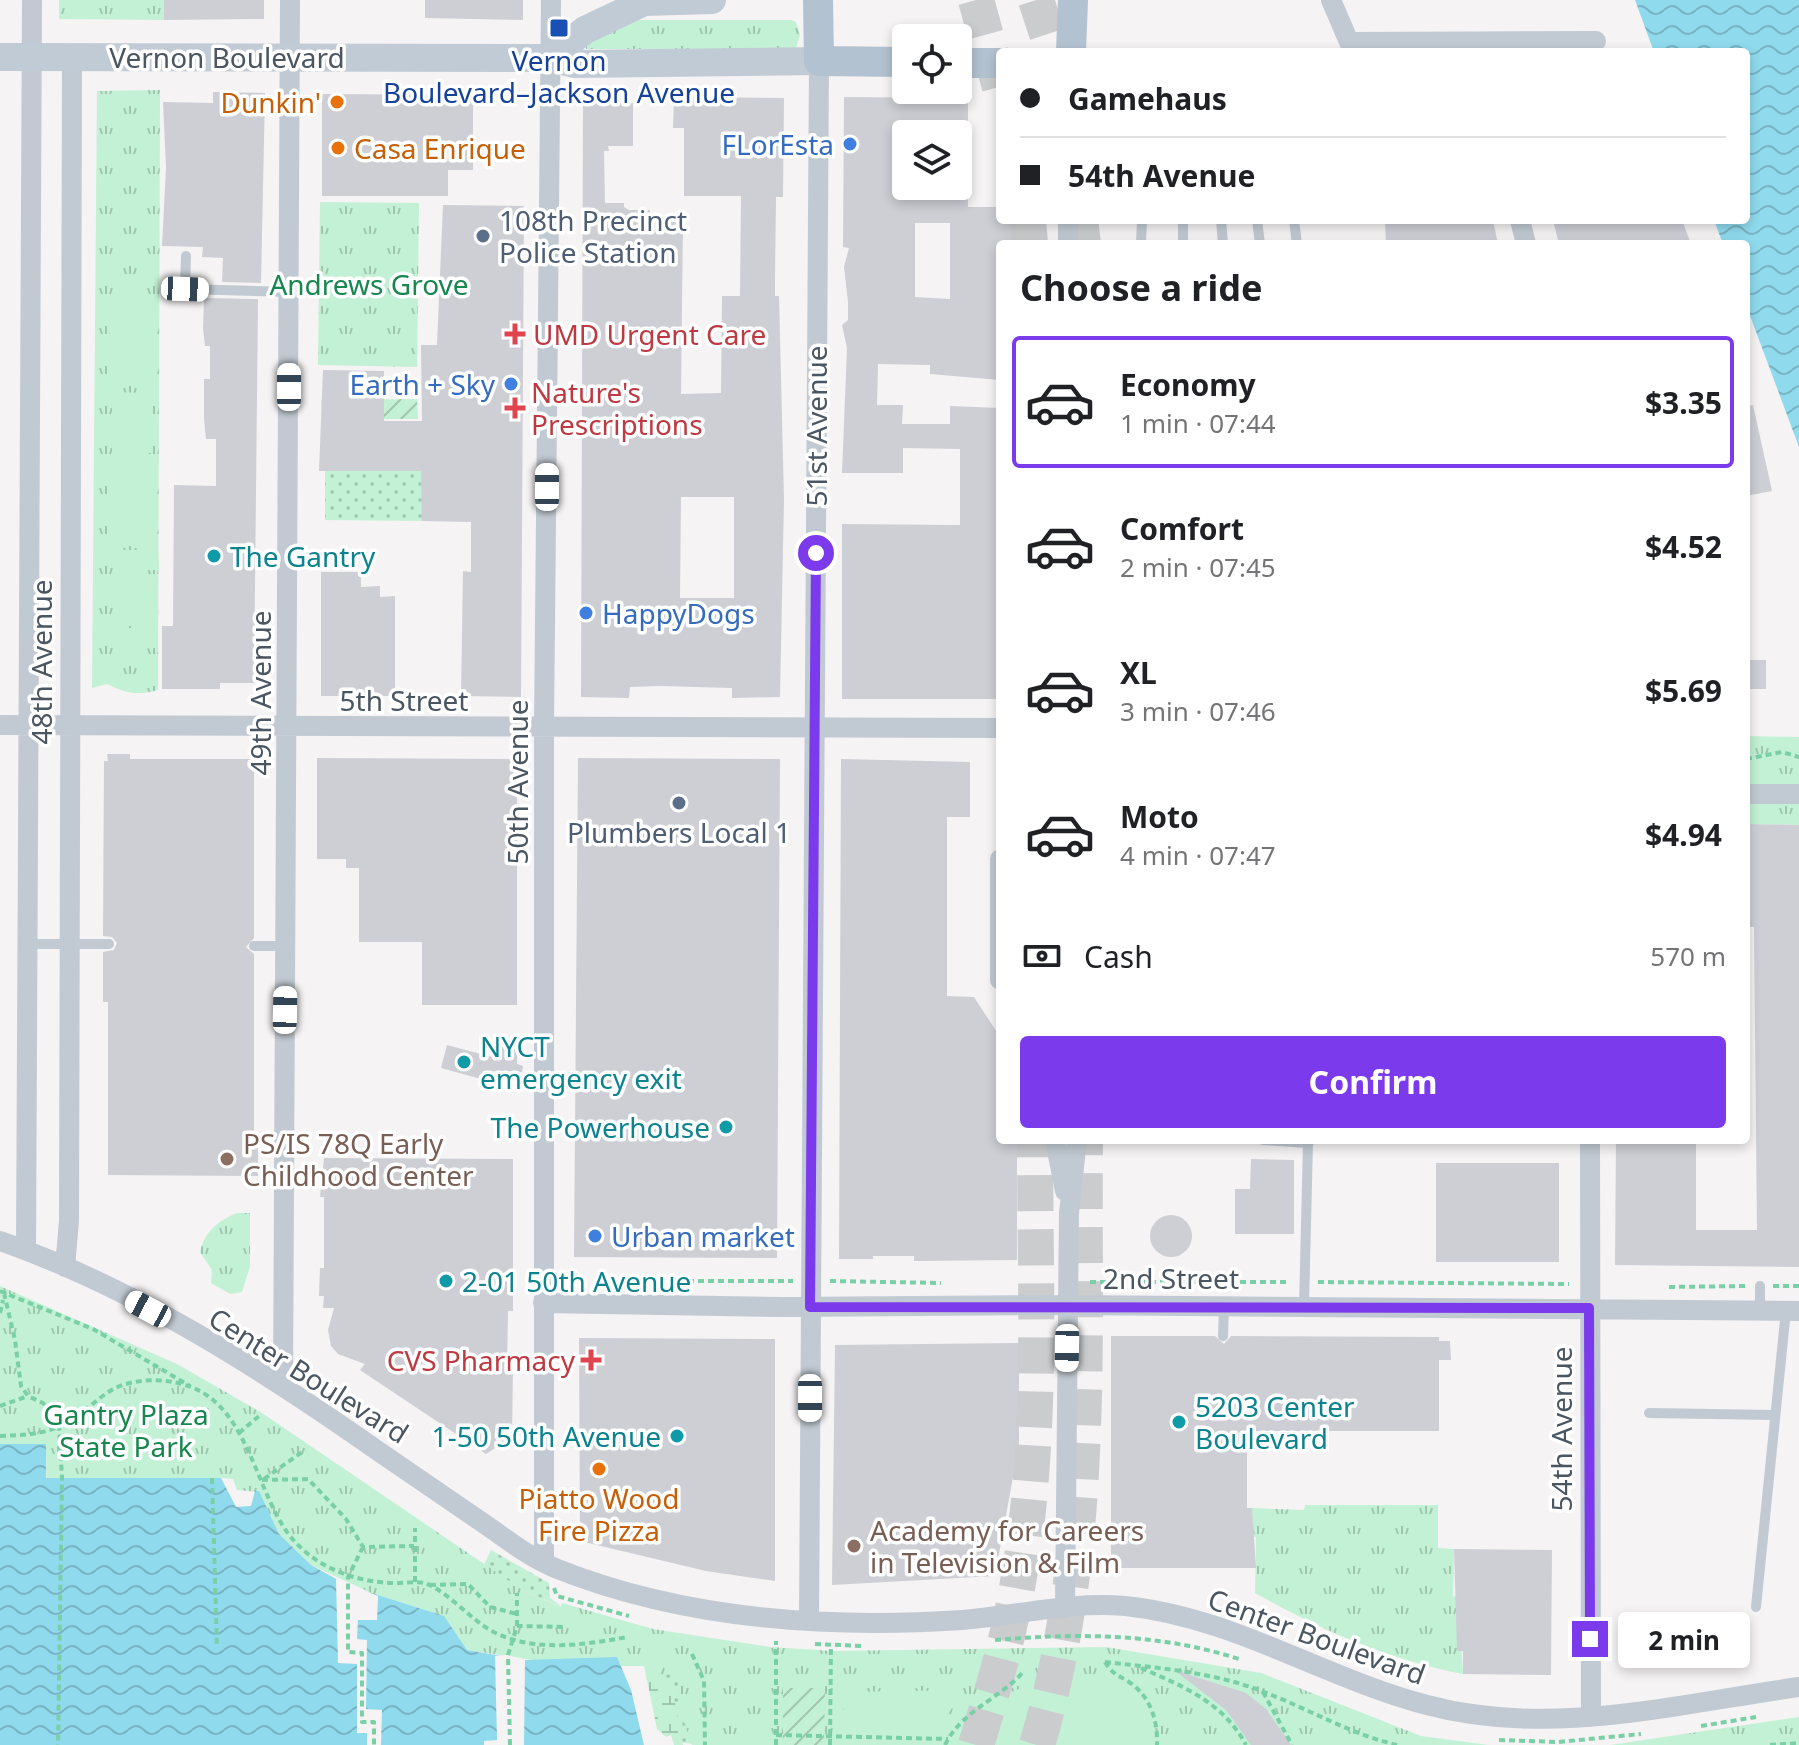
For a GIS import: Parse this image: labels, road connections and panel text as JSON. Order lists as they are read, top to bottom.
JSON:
{
  "streets": {
    "main road": ["Vernon Boulevard", "51st Avenue"],
    "street": [
      "48th Avenue",
      "49th Avenue",
      "5th Street",
      "50th Avenue",
      "2nd Street",
      "Center Boulevard",
      "54th Avenue"
    ]
  },
  "crossings": [
    ["Vernon Boulevard", "51st Avenue"],
    ["Vernon Boulevard", "48th Avenue"],
    ["Vernon Boulevard", "49th Avenue"],
    ["Vernon Boulevard", "50th Avenue"],
    ["51st Avenue", "5th Street"],
    ["51st Avenue", "2nd Street"],
    ["51st Avenue", "Center Boulevard"],
    ["48th Avenue", "5th Street"],
    ["48th Avenue", "Center Boulevard"],
    ["49th Avenue", "5th Street"],
    ["49th Avenue", "Center Boulevard"],
    ["5th Street", "50th Avenue"],
    ["50th Avenue", "2nd Street"],
    ["50th Avenue", "Center Boulevard"],
    ["2nd Street", "54th Avenue"],
    ["Center Boulevard", "54th Avenue"]
  ],
  "parks": ["Andrews Grove", "Gantry Plaza State Park"],
  "places": {
    "transit": ["Vernon Boulevard–Jackson Avenue"],
    "other": [
      "Dunkin'",
      "FLorEsta",
      "Casa Enrique",
      "108th Precinct Police Station",
      "Earth + Sky",
      "The Gantry",
      "HappyDogs",
      "Plumbers Local 1",
      "NYCT emergency exit",
      "The Powerhouse",
      "PS/IS 78Q Early Childhood Center",
      "Urban market",
      "2-01 50th Avenue",
      "5203 Center Boulevard",
      "1-50 50th Avenue",
      "Piatto Wood Fire Pizza",
      "Academy for Careers in Television & Film"
    ],
    "health": ["UMD Urgent Care", "Nature's Prescriptions", "CVS Pharmacy"]
  },
  "page": {
    "banner": ["Gamehaus", "54th Avenue"],
    "heading": "Choose a ride",
    "list": [
      {
        "name": "Economy",
        "note": "1 min · 07:44",
        "value": "$3.35"
      },
      {
        "name": "Comfort",
        "note": "2 min · 07:45",
        "value": "$4.52"
      },
      {
        "name": "XL",
        "note": "3 min · 07:46",
        "value": "$5.69"
      },
      {
        "name": "Moto",
        "note": "4 min · 07:47",
        "value": "$4.94"
      }
    ],
    "pay": ["Cash", "570 m"],
    "buttons": "Confirm",
    "bubble": "2 min"
  }
}
